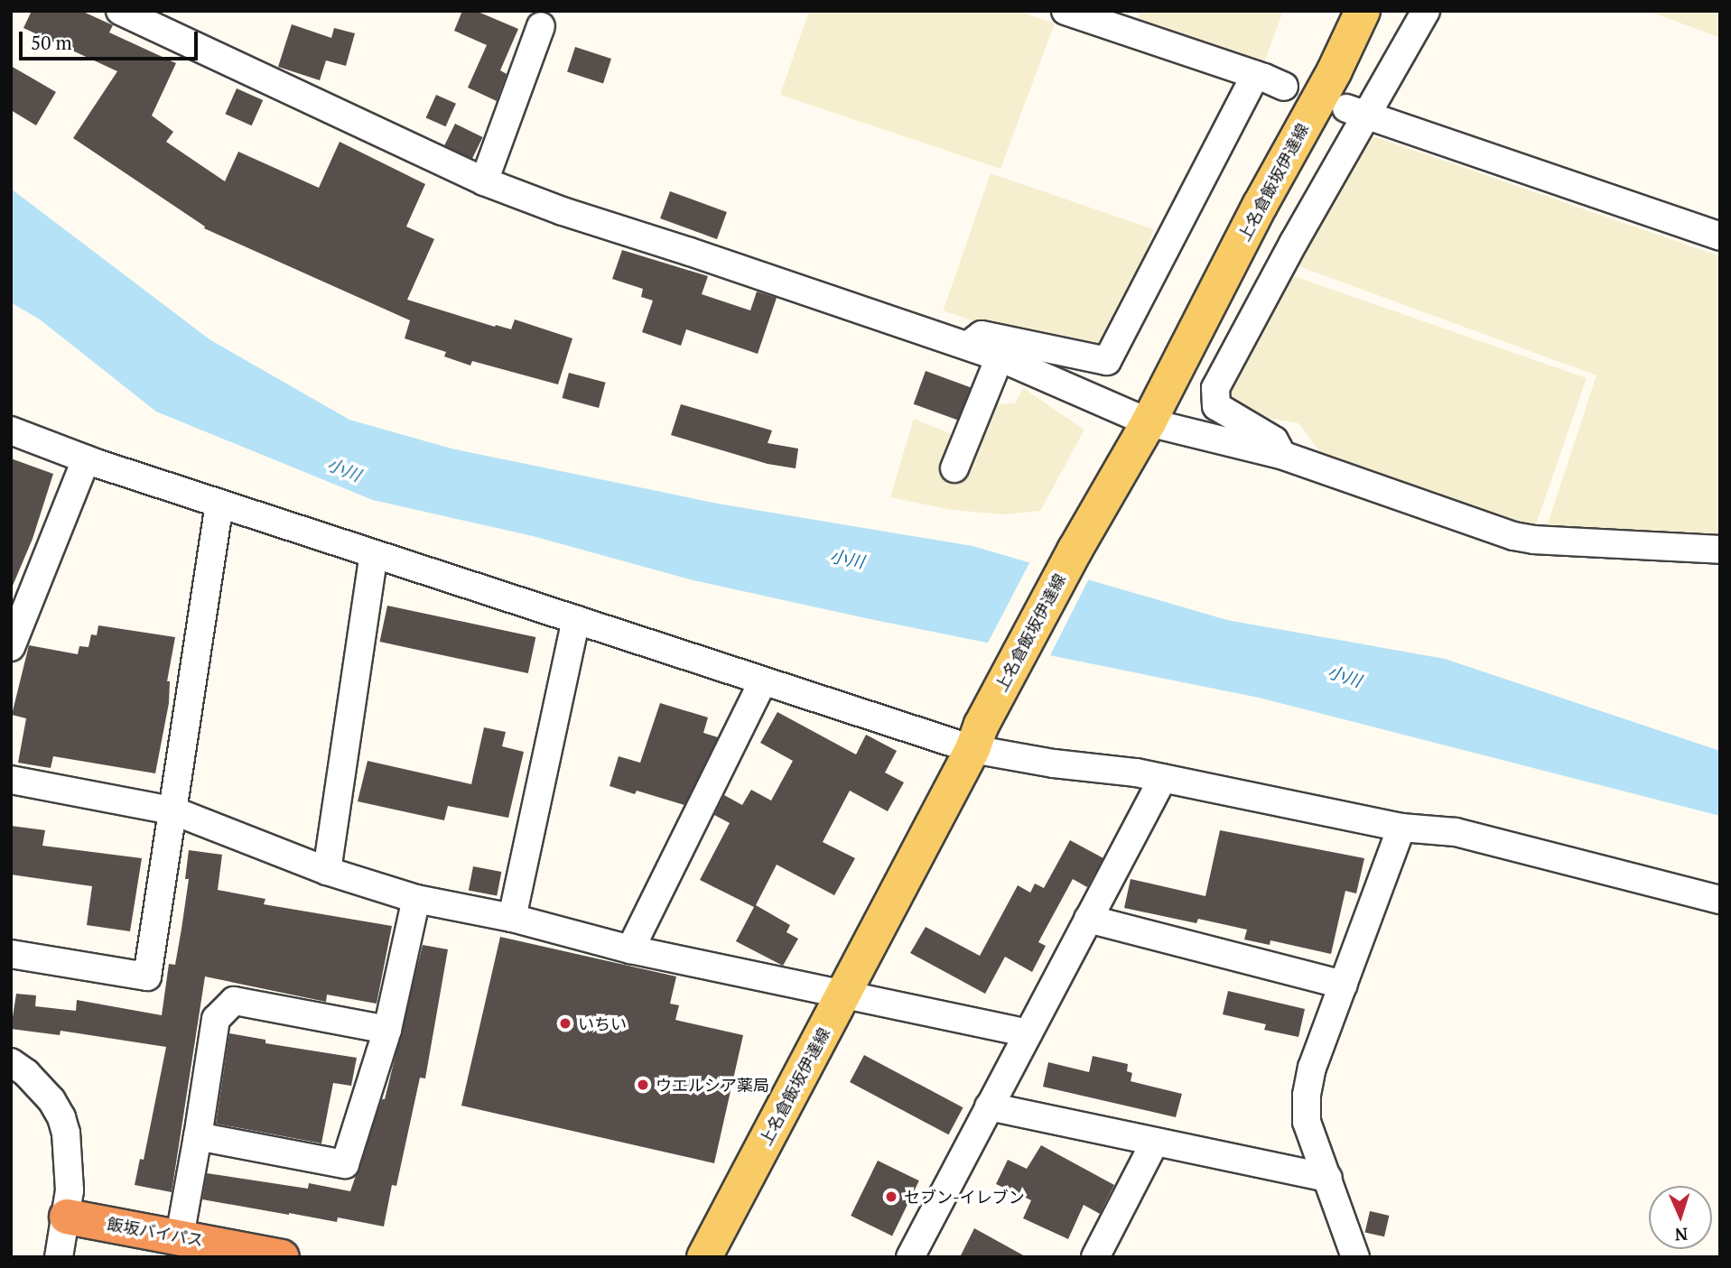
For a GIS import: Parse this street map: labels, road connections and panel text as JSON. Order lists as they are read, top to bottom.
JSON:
{
  "streets": {
    "highway": ["飯坂バイパス"],
    "main road": ["上名倉飯坂伊達線"]
  },
  "water": ["小川"],
  "places": ["いちい", "ウエルシア薬局", "セブン-イレブン"],
  "scale_bar": "50 m",
  "north": "bottom"
}
